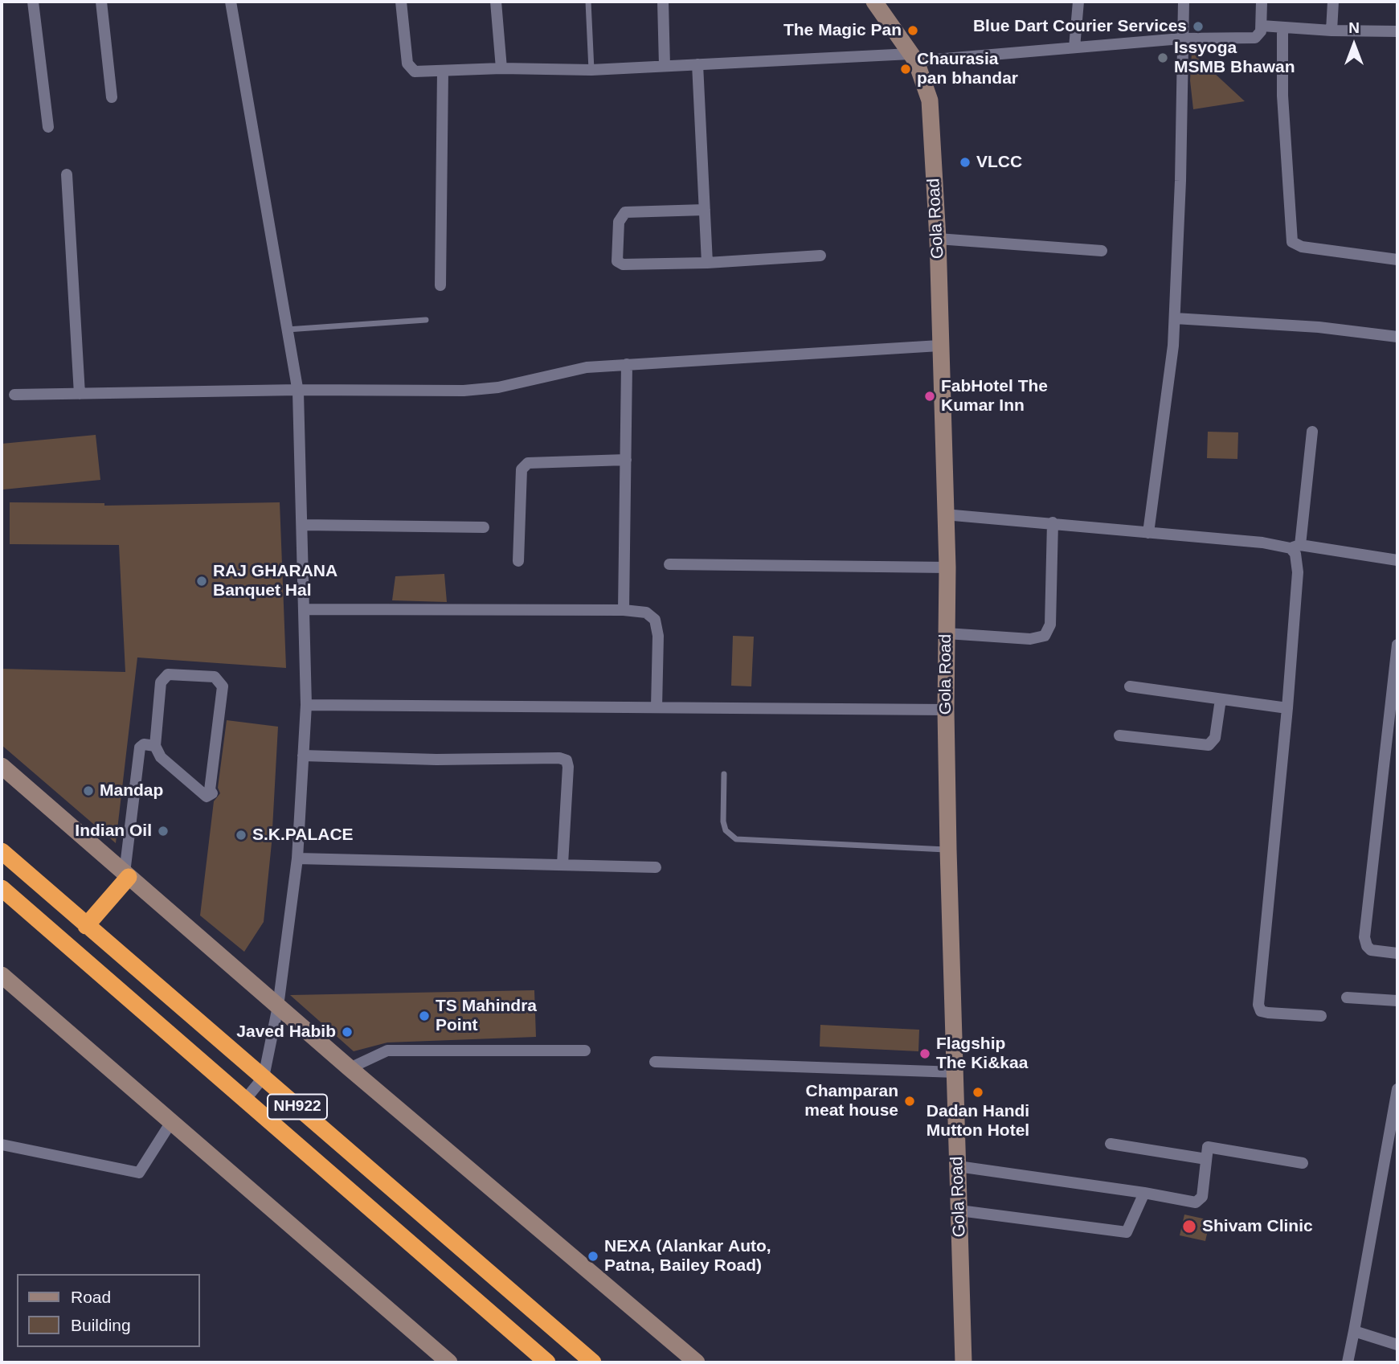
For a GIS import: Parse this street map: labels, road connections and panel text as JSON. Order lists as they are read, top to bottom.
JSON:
{
  "streets": {
    "highway": ["NH922"],
    "street": ["Gola Road"]
  },
  "places": [
    "Blue Dart Courier Services",
    "The Magic Pan",
    "Issyoga MSMB Bhawan",
    "Chaurasia pan bhandar",
    "VLCC",
    "FabHotel The Kumar Inn",
    "RAJ GHARANA Banquet Hal",
    "Mandap",
    "Indian Oil",
    "S.K.PALACE",
    "TS Mahindra Point",
    "Javed Habib",
    "Flagship The Ki&kaa",
    "Dadan Handi Mutton Hotel",
    "Champaran meat house",
    "Shivam Clinic",
    "NEXA (Alankar Auto, Patna, Bailey Road)"
  ],
  "legend": ["Road", "Building"],
  "north": "top"
}
